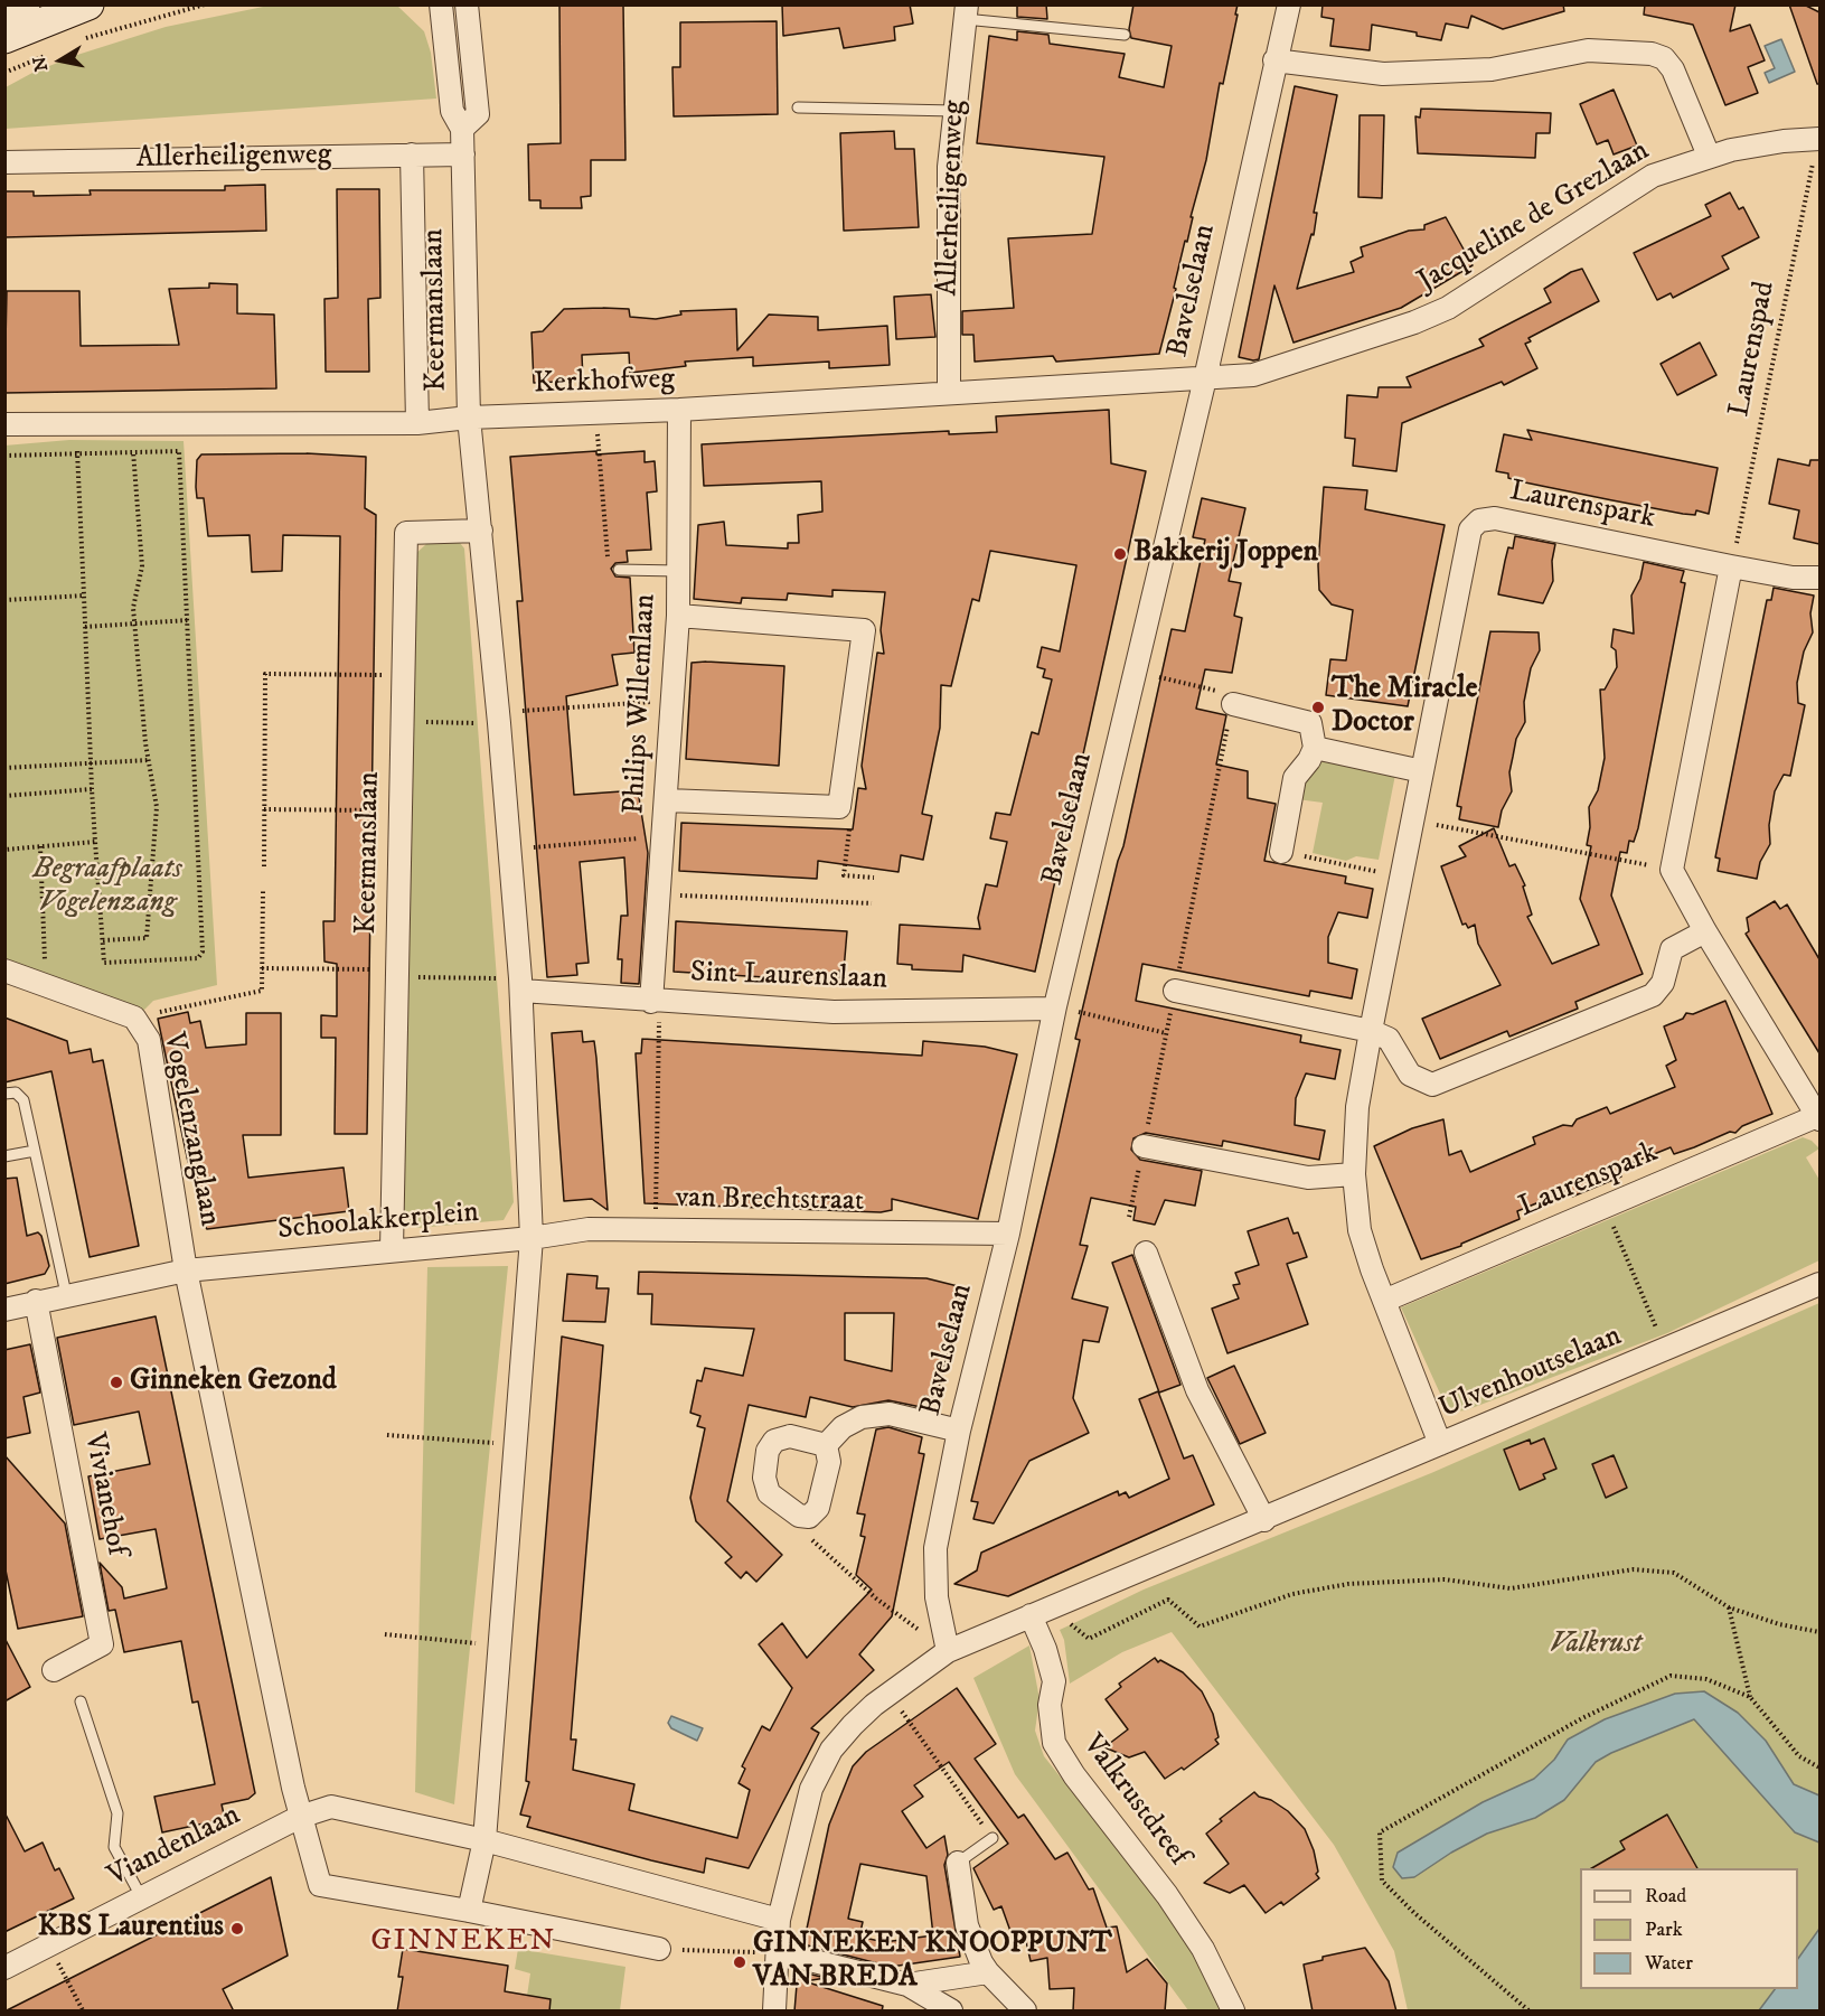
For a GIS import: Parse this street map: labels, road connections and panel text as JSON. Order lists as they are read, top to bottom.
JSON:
{
  "streets": {
    "street": [
      "Allerheiligenweg",
      "Jacqueline de Grezlaan",
      "Bavelselaan",
      "Keermanslaan",
      "Kerkhofweg",
      "Laurenspark",
      "Philips Willemlaan",
      "Sint Laurenslaan",
      "Vogelenzanglaan",
      "van Brechtstraat",
      "Schoolakkerplein",
      "Ulvenhoutselaan",
      "Vivianehof",
      "Valkrustdreef",
      "Viandenlaan"
    ],
    "path": ["Laurenspad"]
  },
  "crossings": [
    ["Allerheiligenweg", "Keermanslaan"],
    ["Allerheiligenweg", "Kerkhofweg"],
    ["Jacqueline de Grezlaan", "Bavelselaan"],
    ["Jacqueline de Grezlaan", "Laurenspad"],
    ["Jacqueline de Grezlaan", "Kerkhofweg"],
    ["Bavelselaan", "Kerkhofweg"],
    ["Bavelselaan", "Sint Laurenslaan"],
    ["Bavelselaan", "van Brechtstraat"],
    ["Bavelselaan", "Ulvenhoutselaan"],
    ["Keermanslaan", "Kerkhofweg"],
    ["Keermanslaan", "Sint Laurenslaan"],
    ["Keermanslaan", "van Brechtstraat"],
    ["Keermanslaan", "Schoolakkerplein"],
    ["Laurenspad", "Laurenspark"],
    ["Kerkhofweg", "Philips Willemlaan"],
    ["Laurenspark", "Ulvenhoutselaan"],
    ["Philips Willemlaan", "Sint Laurenslaan"],
    ["Vogelenzanglaan", "Schoolakkerplein"],
    ["van Brechtstraat", "Schoolakkerplein"],
    ["Schoolakkerplein", "Vivianehof"],
    ["Ulvenhoutselaan", "Valkrustdreef"],
    ["Ulvenhoutselaan", "Viandenlaan"]
  ],
  "districts": ["GINNEKEN"],
  "parks": ["Begraafplaats Vogelenzang", "Valkrust"],
  "places": [
    "Bakkerij Joppen",
    "The Miracle Doctor",
    "Ginneken Gezond",
    "KBS Laurentius",
    "GINNEKEN KNOOPPUNT VAN BREDA"
  ],
  "legend": ["Road", "Park", "Water"],
  "north": "left"
}
